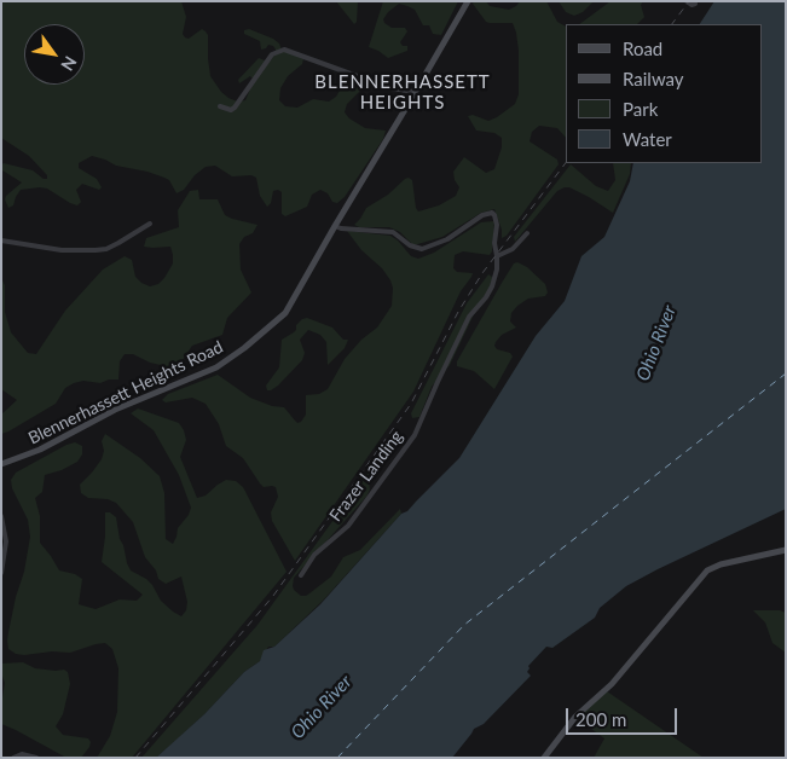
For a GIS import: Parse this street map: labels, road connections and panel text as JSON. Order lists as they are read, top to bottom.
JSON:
{
  "streets": {
    "street": ["Blennerhassett Heights Road", "Frazer Landing"]
  },
  "crossings": [
    ["Blennerhassett Heights Road", "Frazer Landing"]
  ],
  "districts": ["BLENNERHASSETT HEIGHTS"],
  "water": ["Ohio River"],
  "legend": [
    "Road",
    "Railway",
    "Park",
    "Water"
  ],
  "scale_bar": "200 m",
  "north": "bottom right"
}
